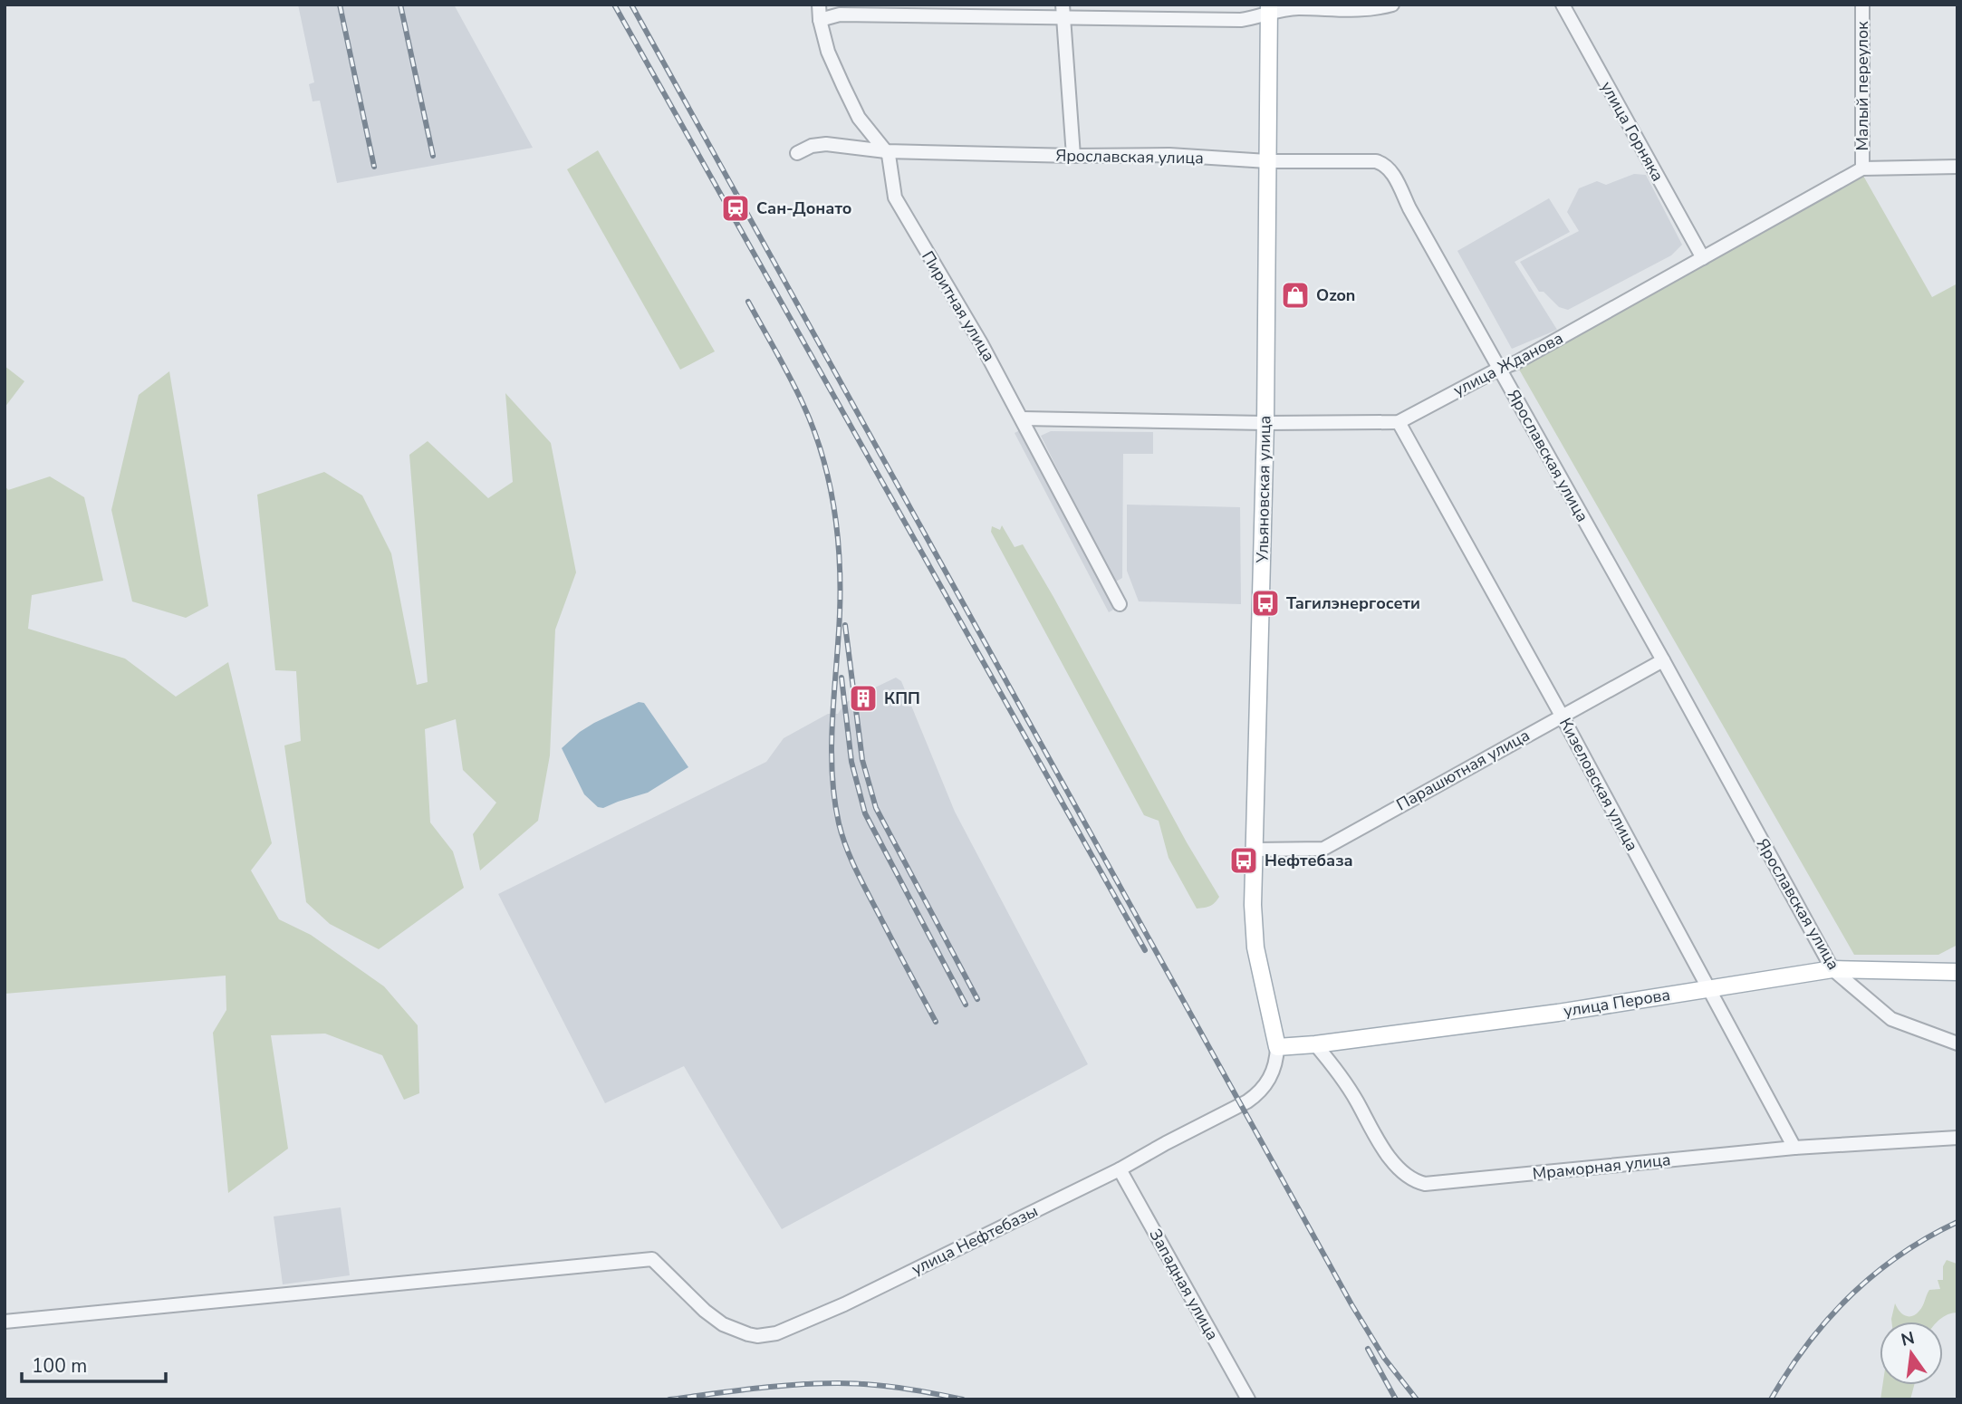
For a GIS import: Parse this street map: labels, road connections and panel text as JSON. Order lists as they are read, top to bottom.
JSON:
{
  "streets": {
    "main road": ["Ульяновская улица", "улица Перова"],
    "street": [
      "Малый переулок",
      "улица Горняка",
      "Ярославская улица",
      "Пиритная улица",
      "улица Жданова",
      "Парашютная улица",
      "Кизеловская улица",
      "Мраморная улица",
      "улица Нефтебазы",
      "Западная улица"
    ]
  },
  "crossings": [
    ["Малый переулок", "улица Жданова"],
    ["улица Горняка", "улица Жданова"],
    ["Ярославская улица", "Пиритная улица"],
    ["Ярославская улица", "улица Жданова"],
    ["Ярославская улица", "Ульяновская улица"],
    ["Ярославская улица", "Парашютная улица"],
    ["Ярославская улица", "улица Перова"],
    ["Пиритная улица", "улица Жданова"],
    ["улица Жданова", "Ульяновская улица"],
    ["улица Жданова", "Кизеловская улица"],
    ["Ульяновская улица", "Парашютная улица"],
    ["Ульяновская улица", "улица Перова"],
    ["Ульяновская улица", "улица Нефтебазы"],
    ["Парашютная улица", "Кизеловская улица"],
    ["Кизеловская улица", "улица Перова"],
    ["Кизеловская улица", "Мраморная улица"],
    ["улица Перова", "Мраморная улица"],
    ["улица Перова", "улица Нефтебазы"],
    ["улица Нефтебазы", "Западная улица"]
  ],
  "places": {
    "station": ["Сан-Донато"],
    "shop": ["Ozon"],
    "bus stop": ["Тагилэнергосети", "Нефтебаза"],
    "building": ["КПП"]
  },
  "scale_bar": "100 m",
  "north": "top"
}
